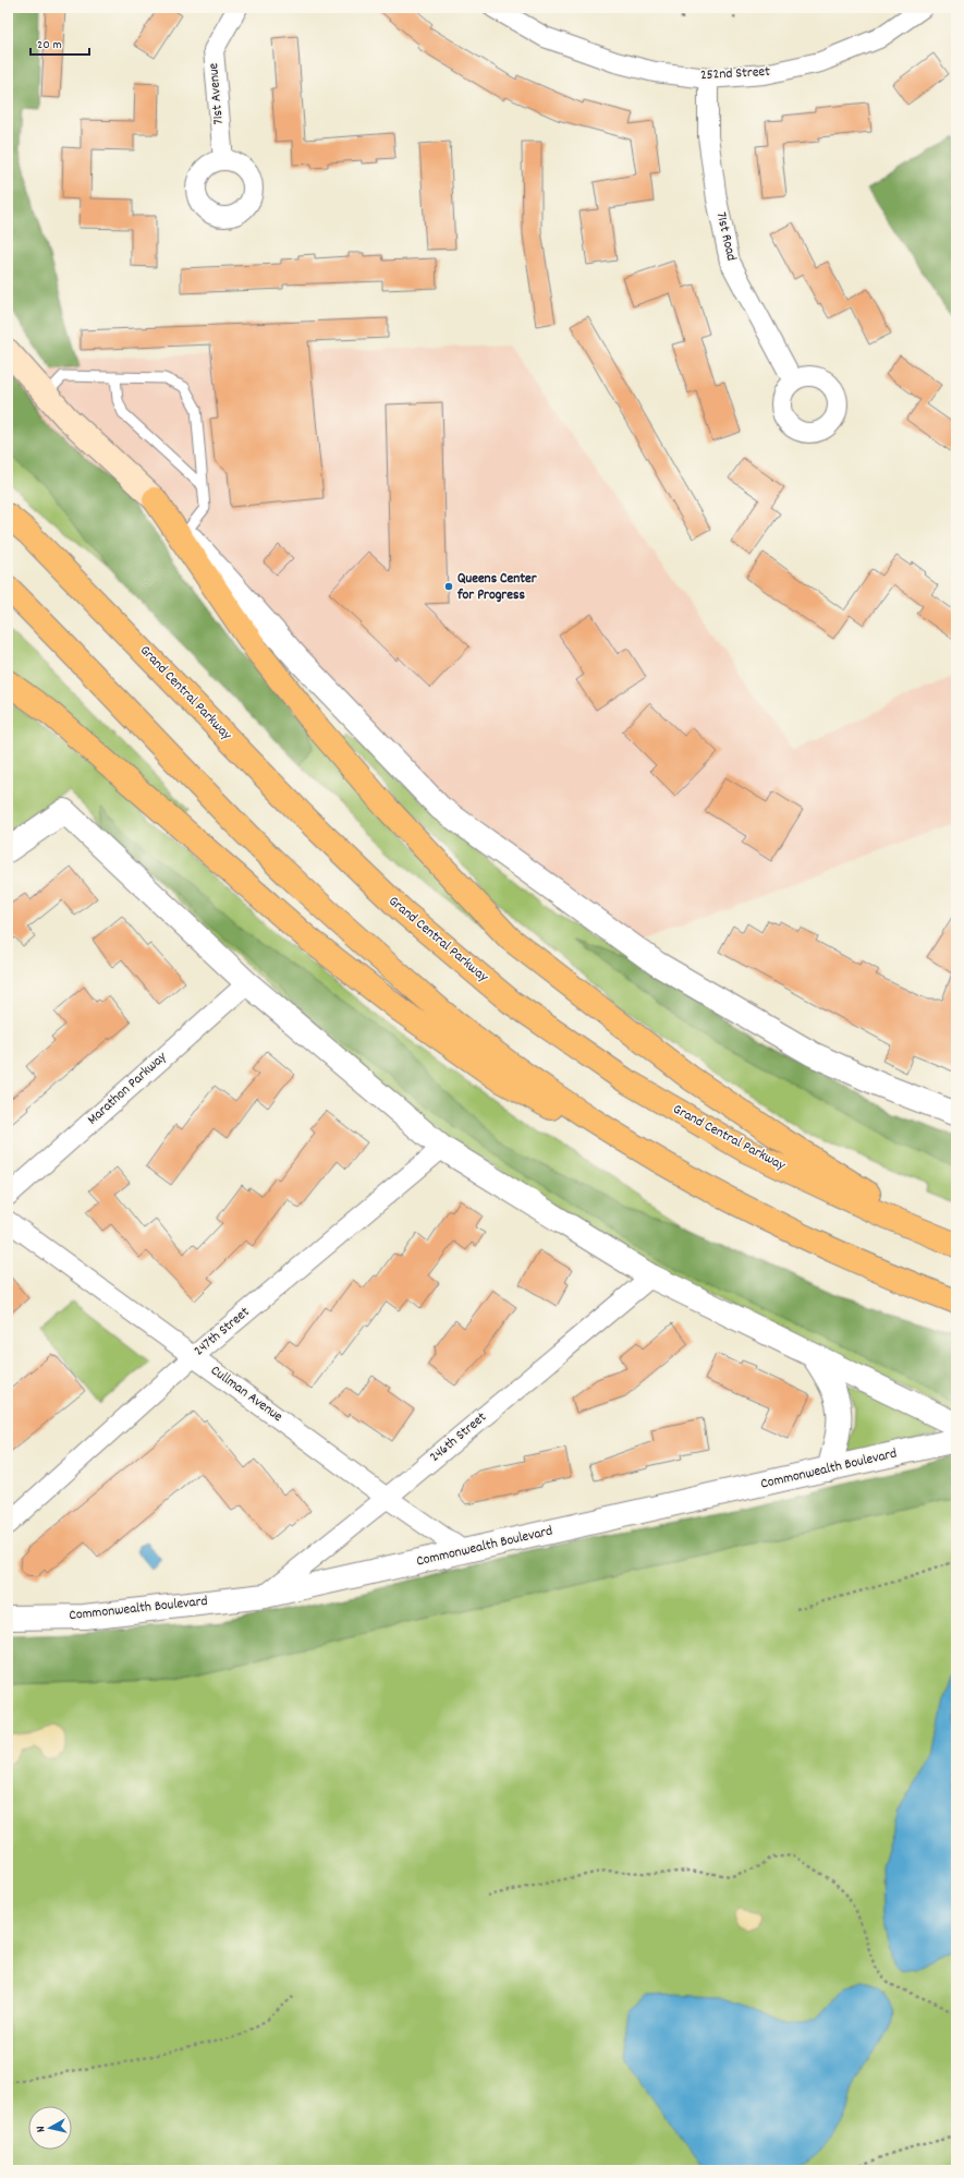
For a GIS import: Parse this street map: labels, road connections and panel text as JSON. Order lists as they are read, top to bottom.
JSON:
{
  "streets": {
    "highway": ["Grand Central Parkway"],
    "street": [
      "252nd Street",
      "71st Avenue",
      "71st Road",
      "Marathon Parkway",
      "247th Street",
      "Cullman Avenue",
      "246th Street",
      "Commonwealth Boulevard"
    ]
  },
  "crossings": [
    ["252nd Street", "71st Road"],
    ["247th Street", "Cullman Avenue"],
    ["Cullman Avenue", "246th Street"],
    ["Cullman Avenue", "Commonwealth Boulevard"],
    ["246th Street", "Commonwealth Boulevard"]
  ],
  "places": ["Queens Center for Progress"],
  "scale_bar": "20 m",
  "north": "left"
}
